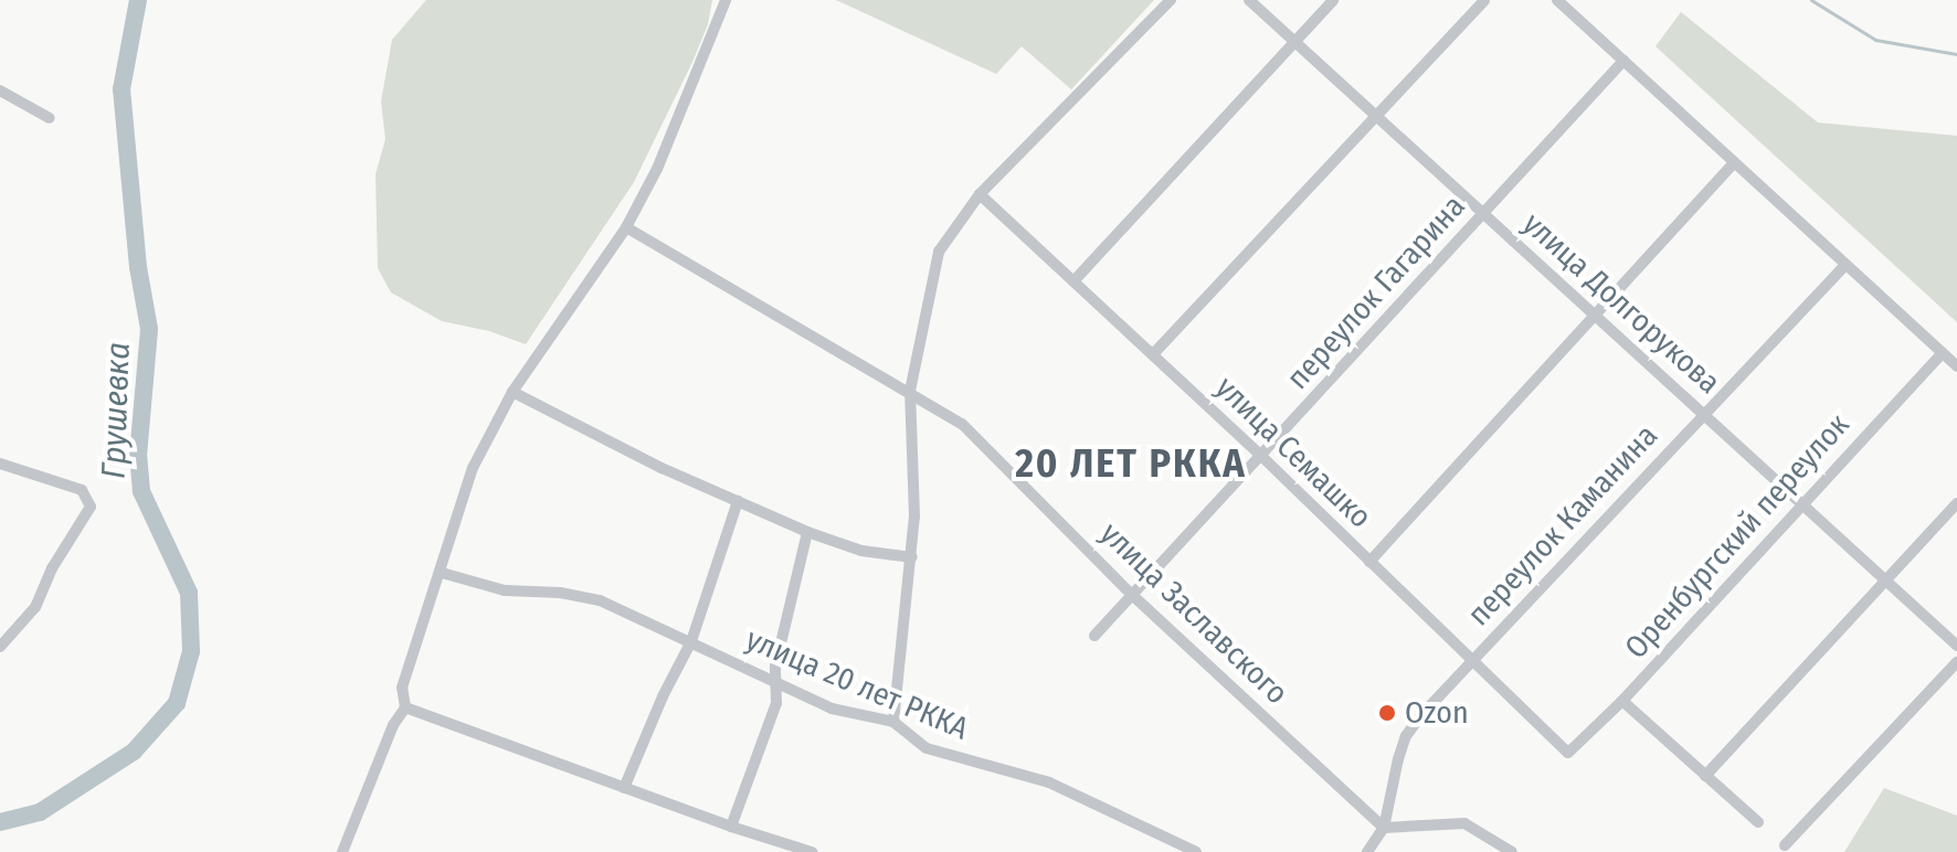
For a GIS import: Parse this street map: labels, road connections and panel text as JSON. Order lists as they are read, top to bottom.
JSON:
{
  "streets": {
    "street": [
      "переулок Гагарина",
      "улица Долгорукова",
      "улица Семашко",
      "переулок Каманина",
      "Оренбургский переулок",
      "улица Заславского",
      "улица 20 лет РККА"
    ]
  },
  "crossings": [
    ["переулок Гагарина", "улица Долгорукова"],
    ["переулок Гагарина", "улица Семашко"],
    ["переулок Гагарина", "улица Заславского"],
    ["улица Долгорукова", "переулок Каманина"],
    ["улица Долгорукова", "Оренбургский переулок"],
    ["улица Семашко", "переулок Каманина"],
    ["улица Семашко", "Оренбургский переулок"],
    ["переулок Каманина", "улица Заславского"]
  ],
  "districts": ["20 ЛЕТ РККА"],
  "water": ["Грушевка"],
  "places": ["Ozon"]
}
